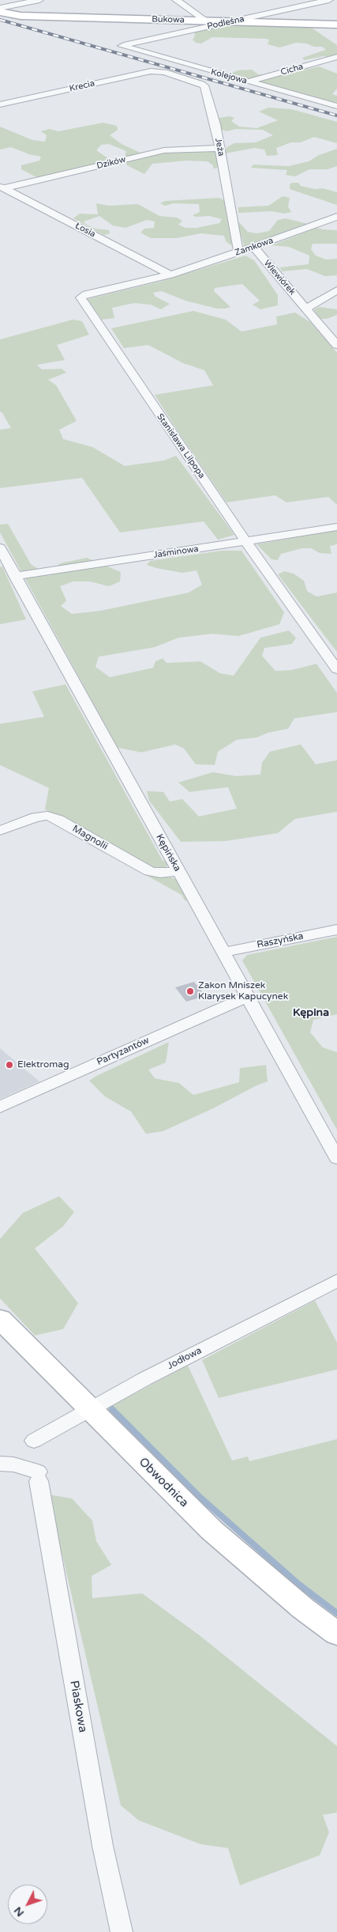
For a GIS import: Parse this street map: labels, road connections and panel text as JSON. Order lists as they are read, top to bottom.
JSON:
{
  "streets": {
    "street": [
      "Bukowa",
      "Podleśna",
      "Cicha",
      "Kolejowa",
      "Krecia",
      "Jeża",
      "Dzików",
      "Łosia",
      "Zamkowa",
      "Wiewiórek",
      "Stanisława Lilpopa",
      "Jaśminowa",
      "Magnolii",
      "Kępińska",
      "Raszyńska",
      "Partyzantów",
      "Jodłowa",
      "Obwodnica",
      "Piaskowa"
    ]
  },
  "crossings": [
    ["Bukowa", "Podleśna"],
    ["Podleśna", "Kolejowa"],
    ["Cicha", "Kolejowa"],
    ["Krecia", "Jeża"],
    ["Jeża", "Dzików"],
    ["Jeża", "Zamkowa"],
    ["Dzików", "Łosia"],
    ["Łosia", "Zamkowa"],
    ["Łosia", "Stanisława Lilpopa"],
    ["Zamkowa", "Wiewiórek"],
    ["Zamkowa", "Stanisława Lilpopa"],
    ["Stanisława Lilpopa", "Jaśminowa"],
    ["Jaśminowa", "Kępińska"],
    ["Magnolii", "Kępińska"],
    ["Kępińska", "Raszyńska"],
    ["Kępińska", "Partyzantów"],
    ["Jodłowa", "Obwodnica"]
  ],
  "districts": ["Kępina"],
  "places": ["Zakon Mniszek Klarysek Kapucynek", "Elektromag"],
  "north": "bottom left"
}
